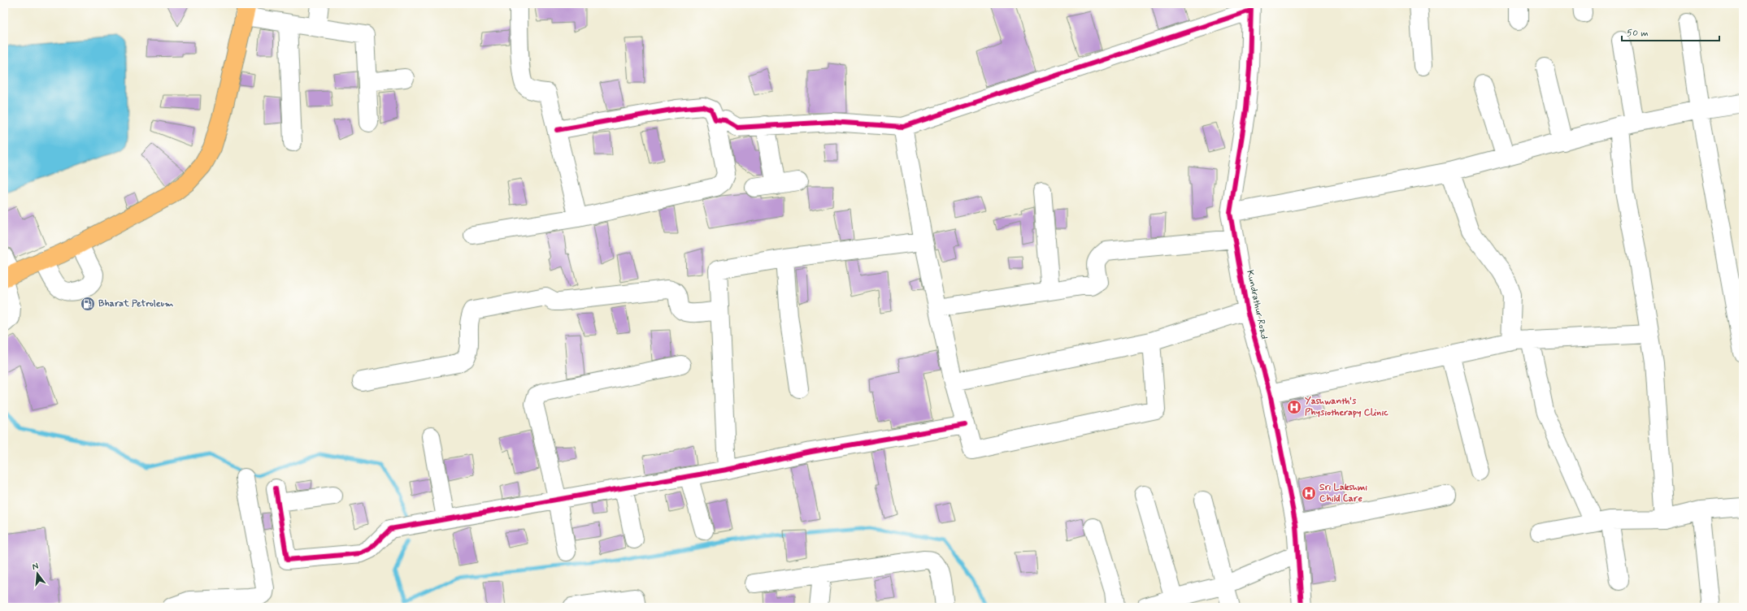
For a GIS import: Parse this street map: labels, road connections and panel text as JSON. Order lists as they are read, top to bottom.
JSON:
{
  "streets": {
    "street": ["Kundrathur Road"]
  },
  "places": {
    "fuel station": ["Bharat Petroleum"],
    "hospital": ["Yashwanth's Physiotherapy Clinic", "Sri Lakshmi Child Care"]
  },
  "scale_bar": "50 m",
  "north": "top"
}
